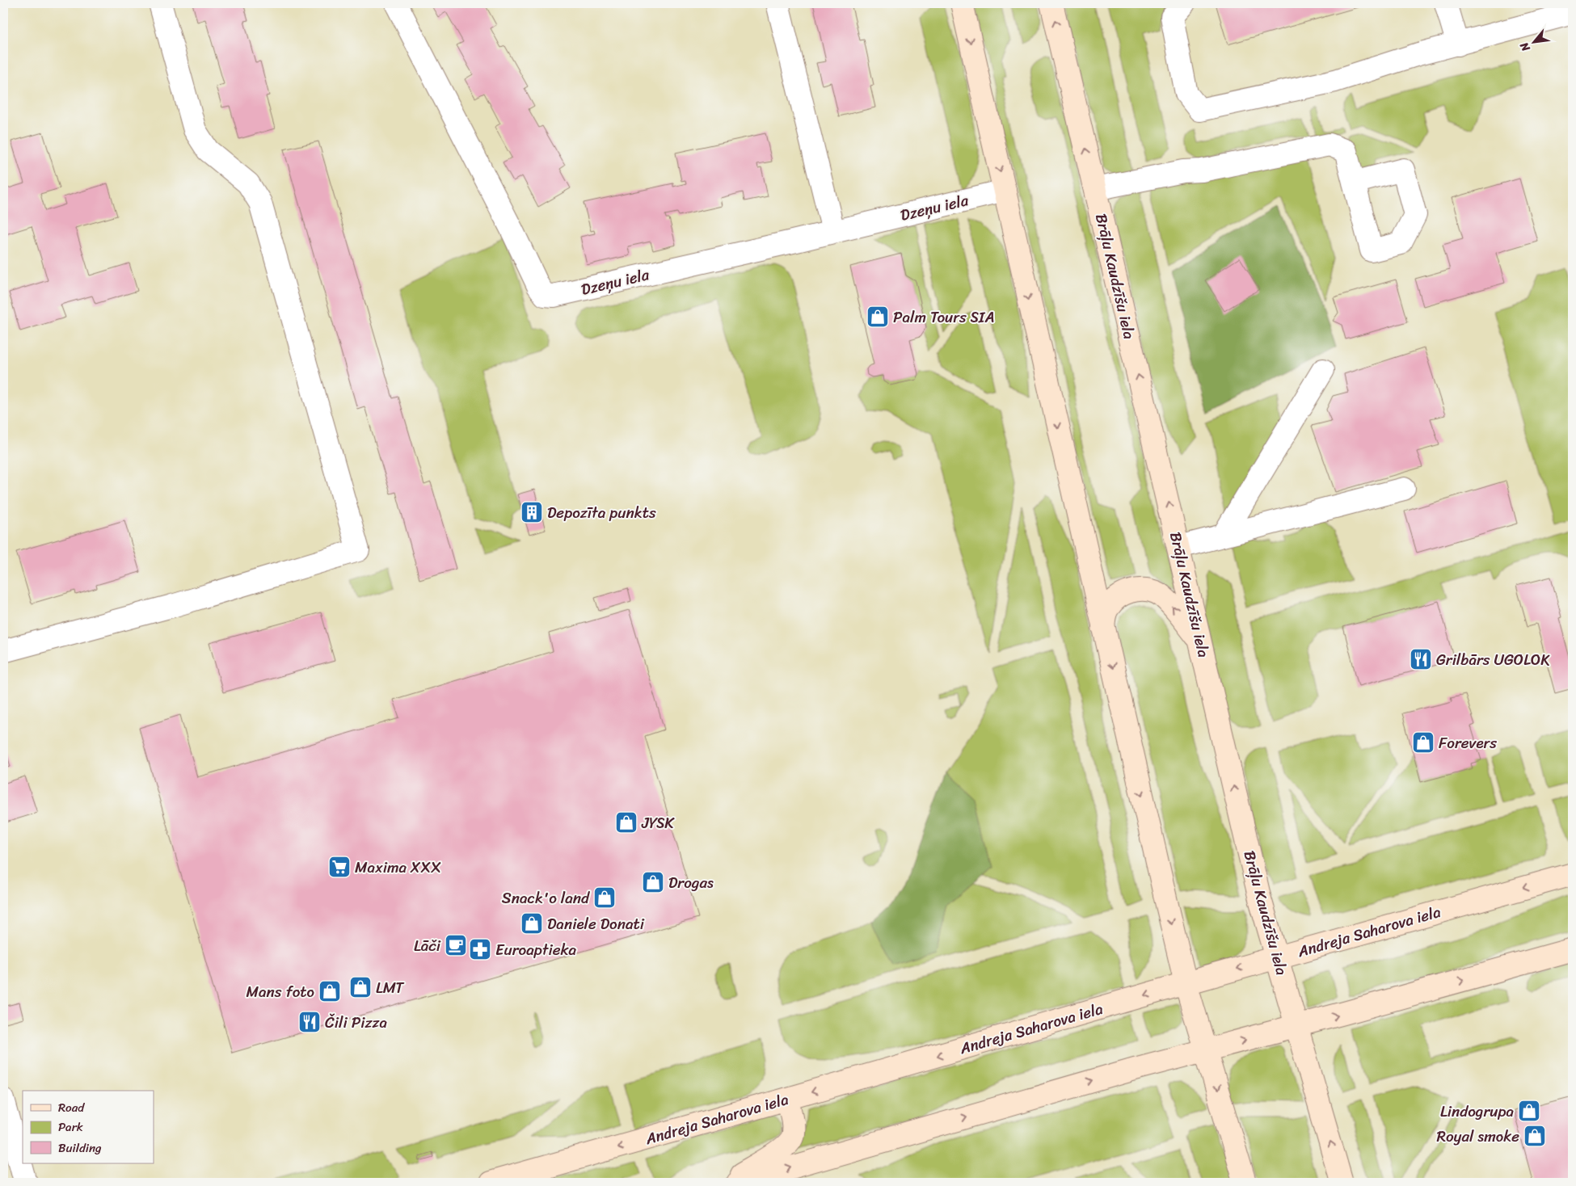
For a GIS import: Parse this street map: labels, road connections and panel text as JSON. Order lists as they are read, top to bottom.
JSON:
{
  "streets": {
    "street": ["Dzeņu iela", "Brāļu Kaudzīšu iela", "Andreja Saharova iela"]
  },
  "crossings": [
    ["Brāļu Kaudzīšu iela", "Andreja Saharova iela"]
  ],
  "places": {
    "shop": [
      "Palm Tours SIA",
      "Forevers",
      "JYSK",
      "Drogas",
      "Snack'o land",
      "Daniele Donati",
      "LMT",
      "Mans foto",
      "Lindogrupa",
      "Royal smoke"
    ],
    "building": ["Depozīta punkts"],
    "restaurant": ["Grilbārs UGOLOK", "Čili Pizza"],
    "supermarket": ["Maxima XXX"],
    "cafe": ["Lāči"],
    "pharmacy": ["Euroaptieka"]
  },
  "legend": ["Road", "Park", "Building"],
  "north": "bottom left"
}
